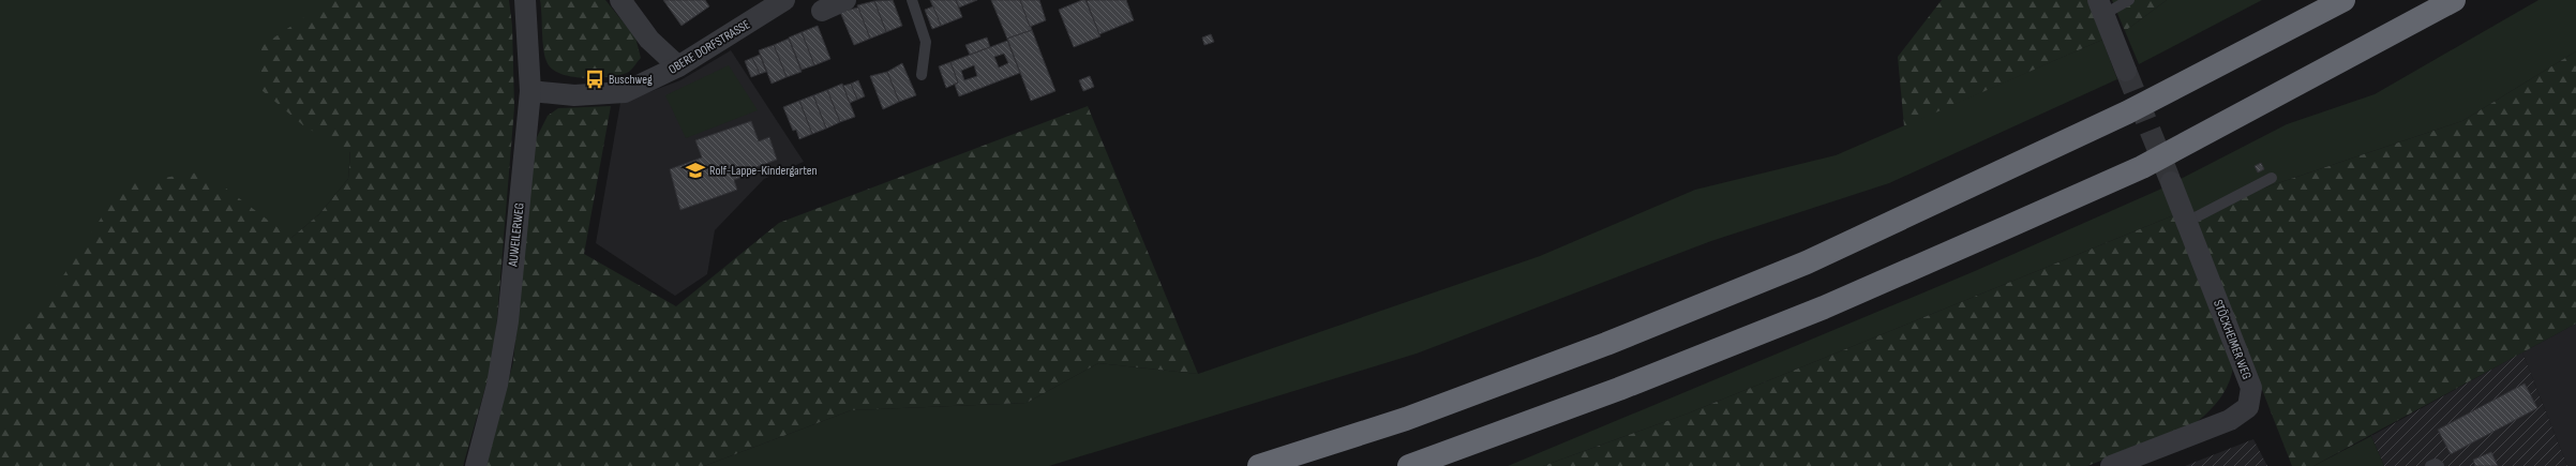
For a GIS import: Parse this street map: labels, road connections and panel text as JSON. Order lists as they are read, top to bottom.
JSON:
{
  "streets": {
    "street": ["OBERE DORFSTRASSE", "AUWEILERWEG", "STÖCKHEIMER WEG"]
  },
  "crossings": [
    ["OBERE DORFSTRASSE", "AUWEILERWEG"]
  ],
  "places": {
    "bus stop": ["Buschweg"],
    "school or university": ["Rolf-Lappe-Kindergarten"]
  }
}
